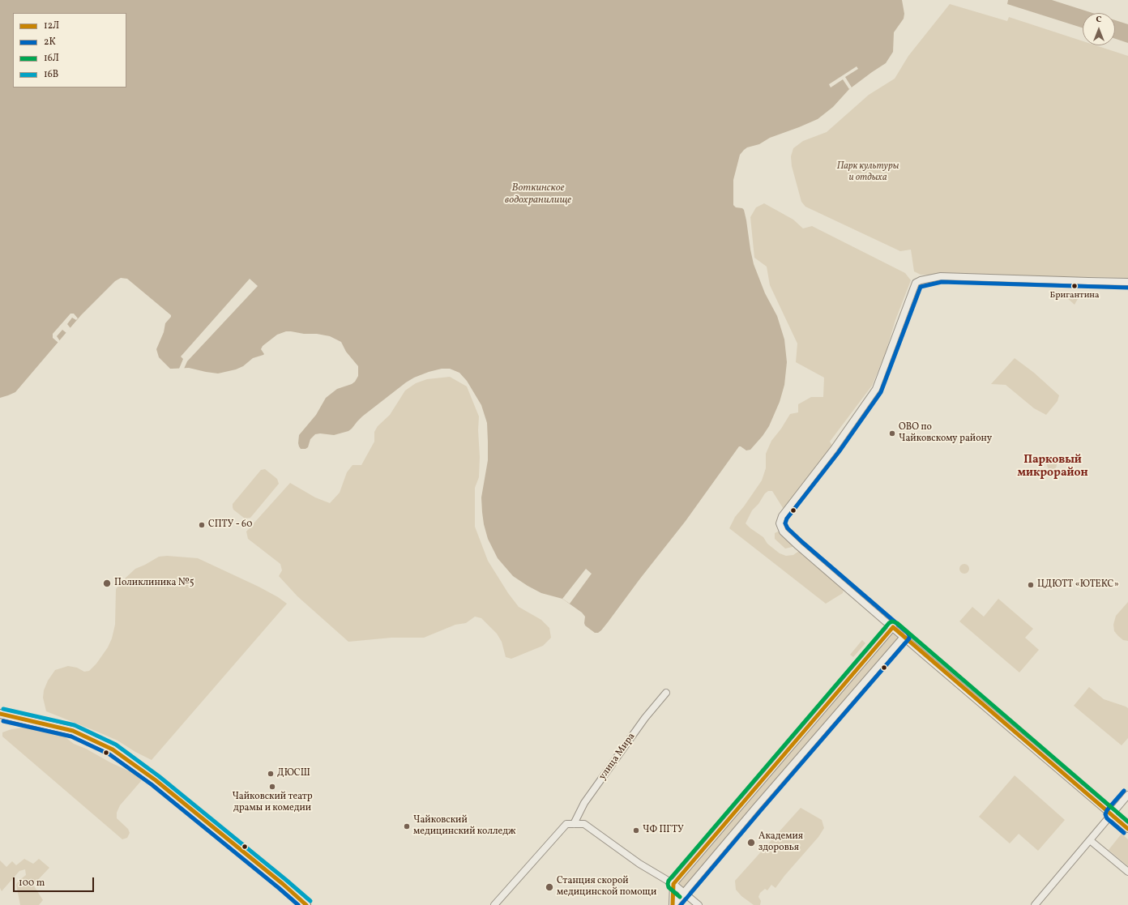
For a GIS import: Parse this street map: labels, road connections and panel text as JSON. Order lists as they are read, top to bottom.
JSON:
{
  "streets": {
    "street": ["улица Мира"]
  },
  "districts": ["Парковый микрорайон"],
  "water": ["Воткинское водохранилище"],
  "parks": ["Парк культуры и отдыха"],
  "places": [
    "Бригантина",
    "ОВО по Чайковскому району",
    "СПТУ - 60",
    "Поликлиника №5",
    "ЦДЮТТ «ЮТЕКС»",
    "ДЮСШ",
    "Чайковский театр драмы и комедии",
    "Чайковский медицинский колледж",
    "ЧФ ПГТУ",
    "Академия здоровья",
    "Станция скорой медицинской помощи"
  ],
  "lines": [
    "transit line 2К",
    "transit line 16Л",
    "transit line 12Л",
    "transit line 16В"
  ],
  "legend": [
    "12Л",
    "2К",
    "16Л",
    "16В"
  ],
  "scale_bar": "100 m",
  "north": "top"
}
